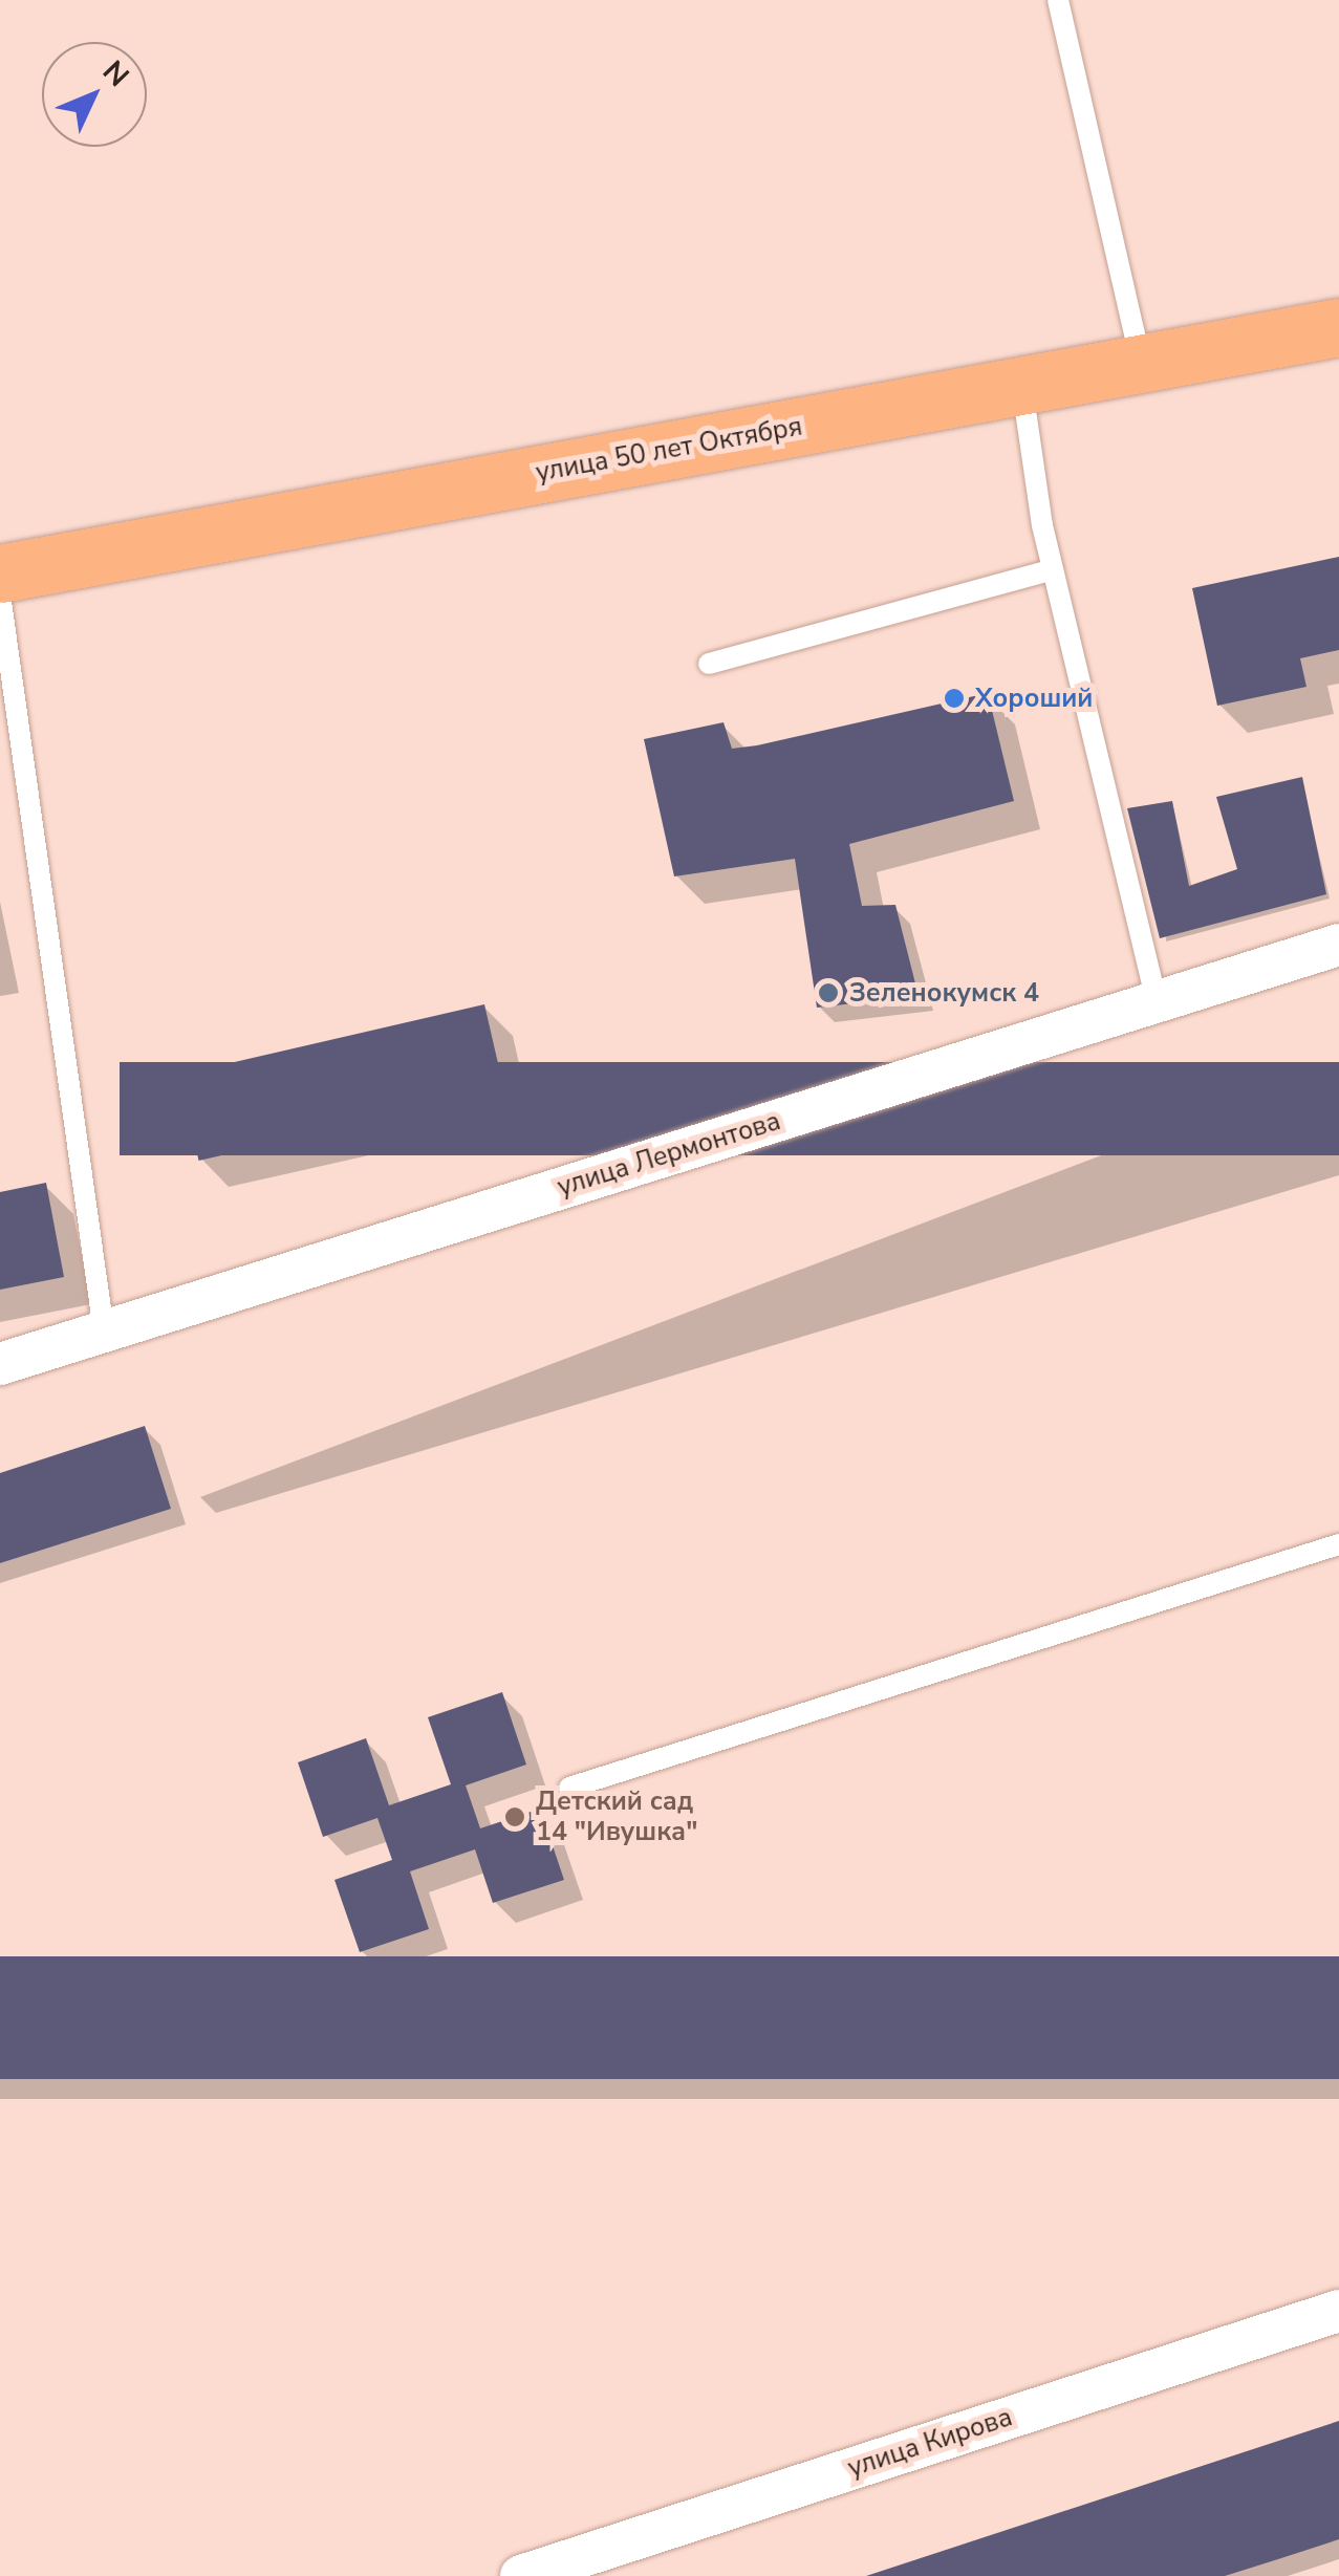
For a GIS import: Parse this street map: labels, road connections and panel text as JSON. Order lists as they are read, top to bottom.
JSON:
{
  "streets": {
    "highway": ["улица 50 лет Октября"],
    "street": ["улица Лермонтова", "улица Кирова"]
  },
  "places": ["Хороший", "Зеленокумск 4", "Детский сад 14 \"Ивушка\""],
  "north": "top right"
}
